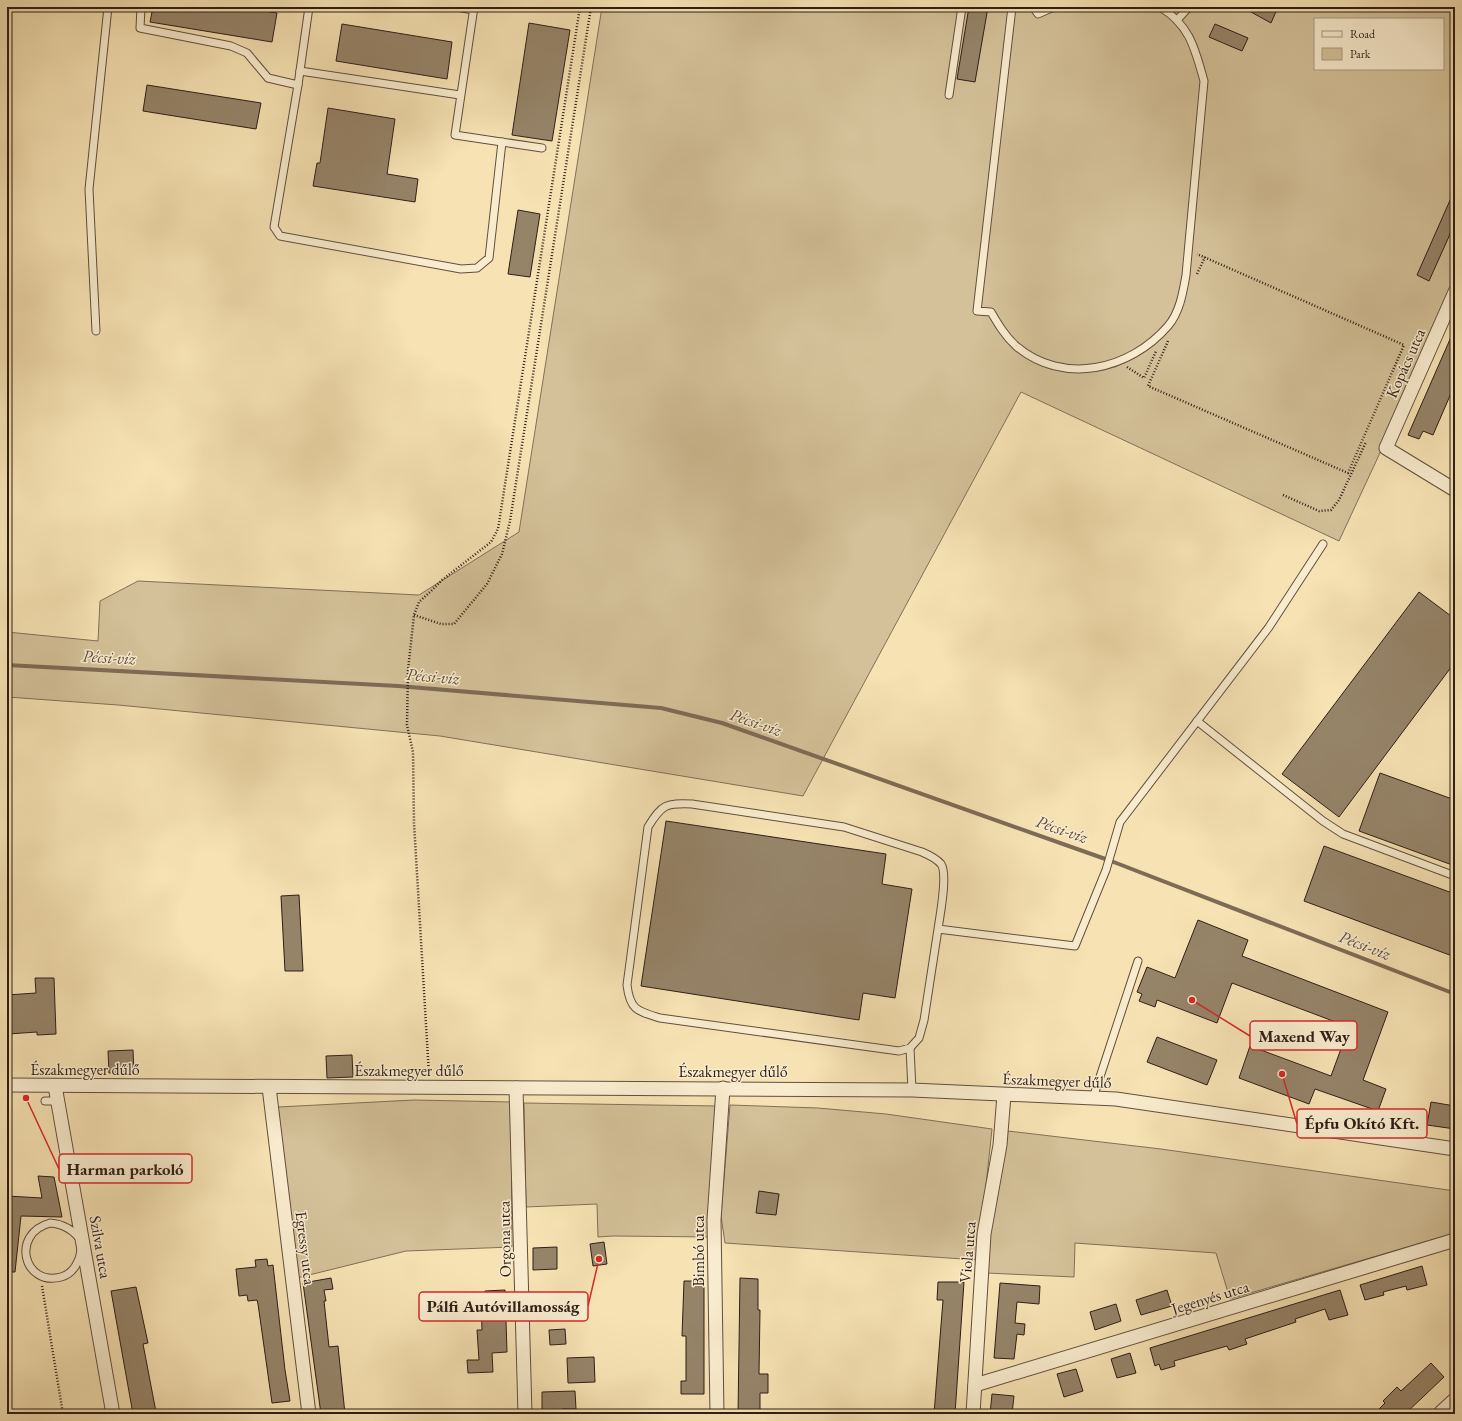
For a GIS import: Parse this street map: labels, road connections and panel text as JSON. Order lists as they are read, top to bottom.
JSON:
{
  "streets": {
    "street": [
      "Kopács utca",
      "Északmegyer dűlő",
      "Orgona utca",
      "Szilva utca",
      "Egressy utca",
      "Bimbó utca",
      "Viola utca",
      "Jegenyés utca"
    ]
  },
  "crossings": [
    ["Északmegyer dűlő", "Orgona utca"],
    ["Északmegyer dűlő", "Szilva utca"],
    ["Északmegyer dűlő", "Egressy utca"],
    ["Északmegyer dűlő", "Bimbó utca"],
    ["Északmegyer dűlő", "Viola utca"],
    ["Viola utca", "Jegenyés utca"]
  ],
  "water": ["Pécsi-víz"],
  "places": [
    "Maxend Way",
    "Épfu Okító Kft.",
    "Harman parkoló",
    "Pálfi Autóvillamosság"
  ],
  "legend": ["Road", "Park"]
}
